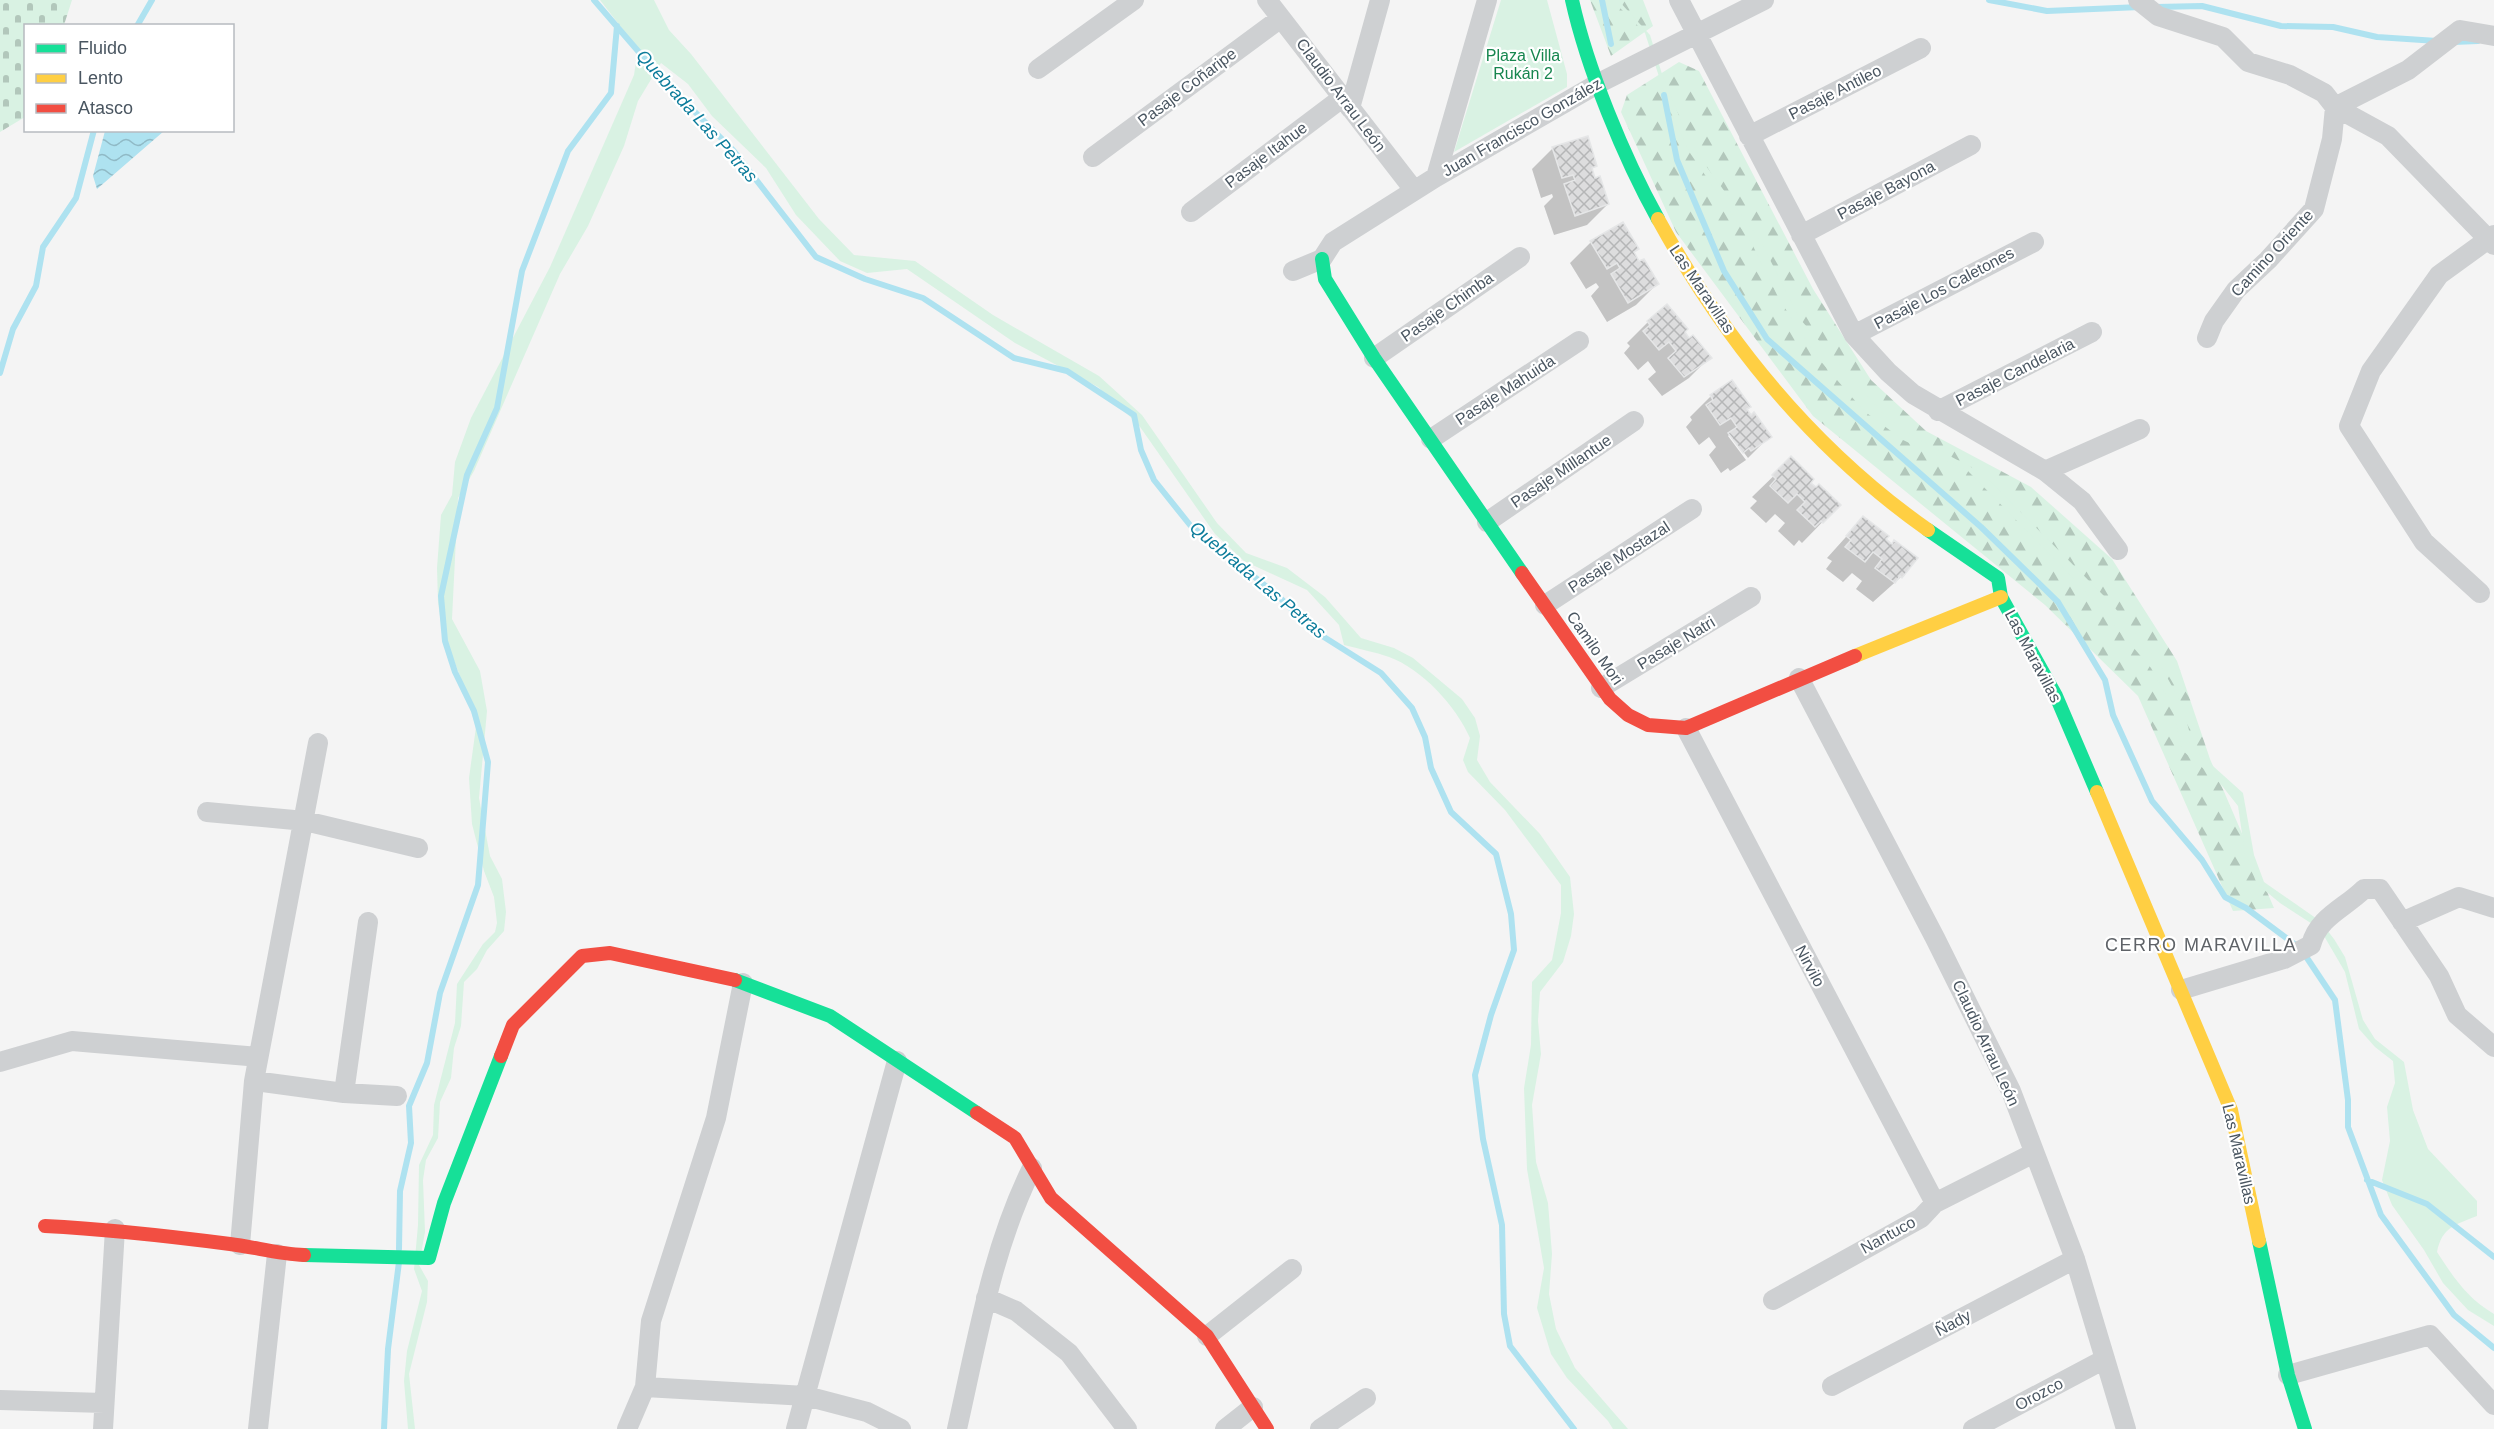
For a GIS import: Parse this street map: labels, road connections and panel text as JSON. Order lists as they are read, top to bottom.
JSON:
{
  "streets": {
    "street": [
      "Pasaje Coñaripe",
      "Pasaje Antileo",
      "Claudio Arrau León",
      "Juan Francisco González",
      "Pasaje Itahue",
      "Pasaje Bayona",
      "Camino Oriente",
      "Pasaje Los Caletones",
      "Las Maravillas",
      "Pasaje Chimba",
      "Pasaje Candelaria",
      "Pasaje Mahuida",
      "Pasaje Millantue",
      "Pasaje Mostazal",
      "Pasaje Natri",
      "Camilo Mori",
      "Nirvilo",
      "Nantuco",
      "Ñady",
      "Orozco"
    ]
  },
  "crossings": [
    ["Pasaje Coñaripe", "Claudio Arrau León"],
    ["Claudio Arrau León", "Juan Francisco González"],
    ["Claudio Arrau León", "Pasaje Itahue"],
    ["Claudio Arrau León", "Camilo Mori"],
    ["Claudio Arrau León", "Nantuco"],
    ["Claudio Arrau León", "Ñady"],
    ["Claudio Arrau León", "Orozco"],
    ["Juan Francisco González", "Las Maravillas"],
    ["Juan Francisco González", "Camilo Mori"],
    ["Las Maravillas", "Camilo Mori"],
    ["Pasaje Chimba", "Camilo Mori"],
    ["Pasaje Mahuida", "Camilo Mori"],
    ["Pasaje Millantue", "Camilo Mori"],
    ["Pasaje Mostazal", "Camilo Mori"],
    ["Pasaje Natri", "Camilo Mori"],
    ["Camilo Mori", "Nirvilo"],
    ["Nirvilo", "Nantuco"]
  ],
  "districts": ["CERRO MARAVILLA"],
  "water": ["Quebrada Las Petras"],
  "parks": ["Plaza Villa Rukán 2"],
  "legend": ["Fluido", "Lento", "Atasco"]
}
